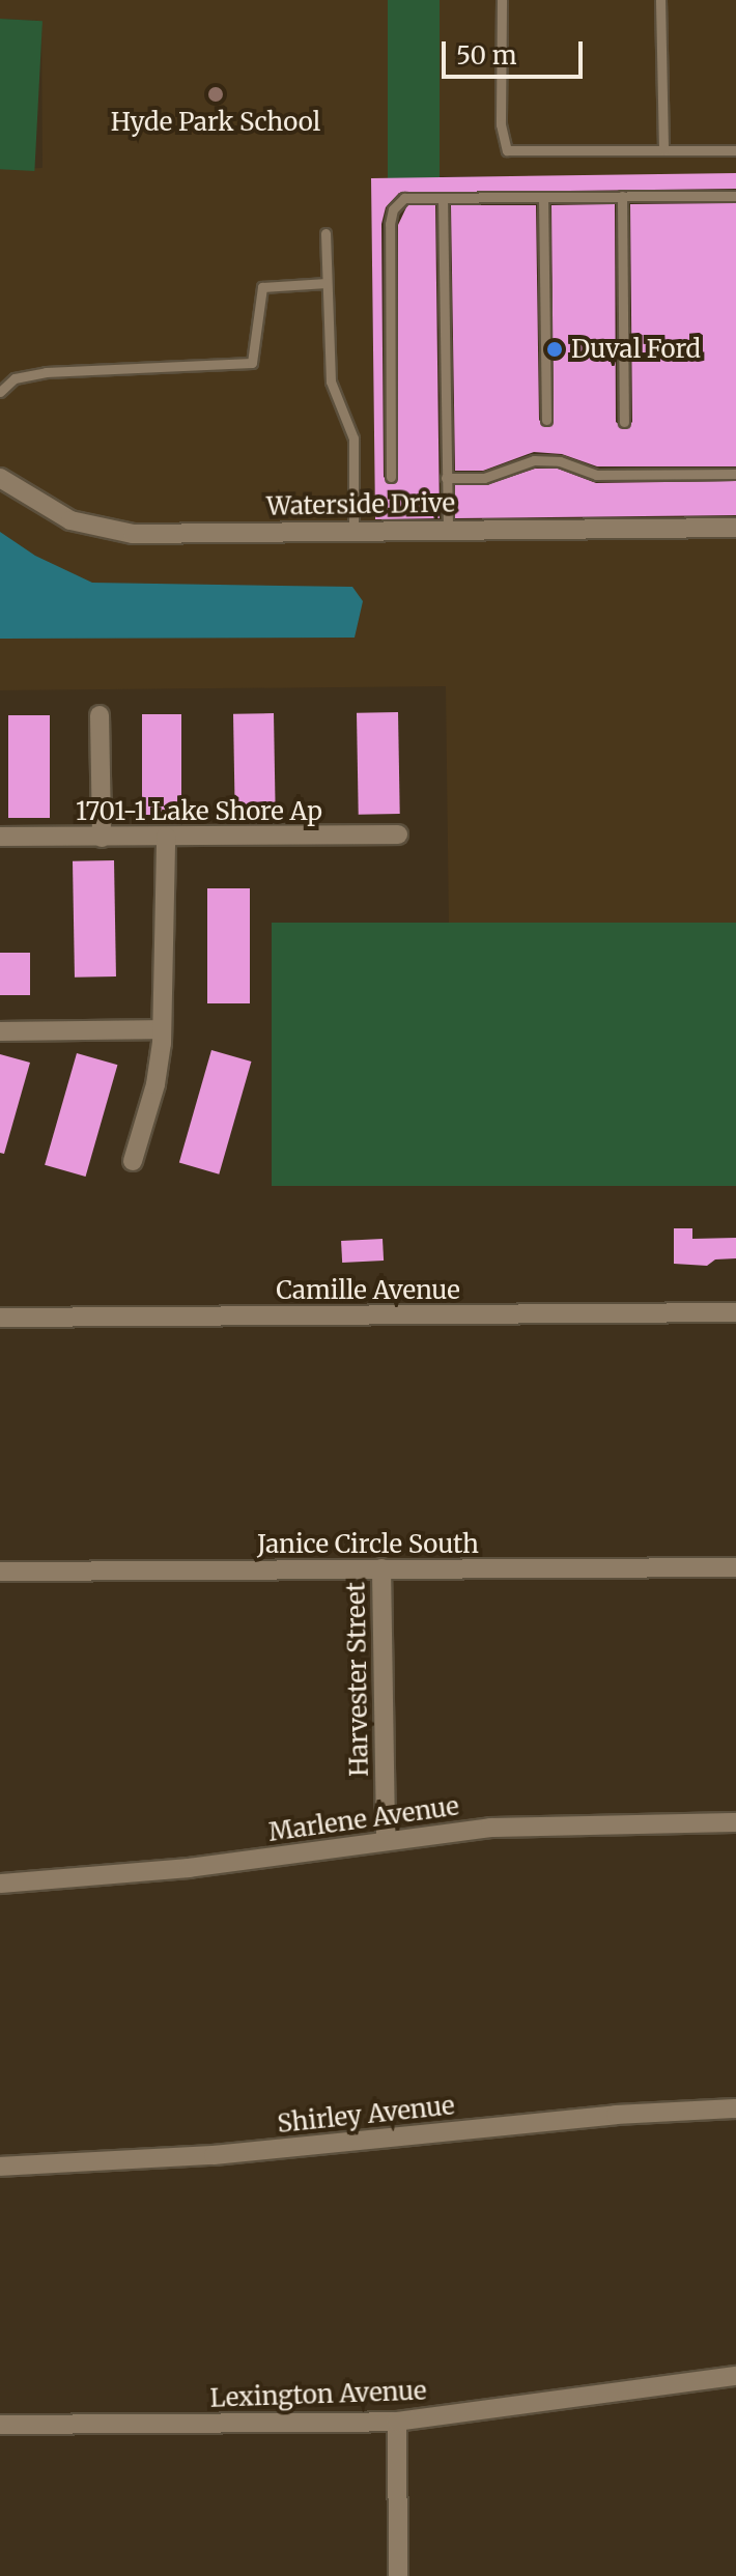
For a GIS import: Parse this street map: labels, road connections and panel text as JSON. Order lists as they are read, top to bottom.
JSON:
{
  "streets": {
    "street": [
      "Waterside Drive",
      "1701-1 Lake Shore Ap",
      "Camille Avenue",
      "Janice Circle South",
      "Harvester Street",
      "Marlene Avenue",
      "Shirley Avenue",
      "Lexington Avenue"
    ]
  },
  "crossings": [
    ["Janice Circle South", "Harvester Street"],
    ["Harvester Street", "Marlene Avenue"]
  ],
  "places": ["Hyde Park School", "Duval Ford"],
  "scale_bar": "50 m"
}
